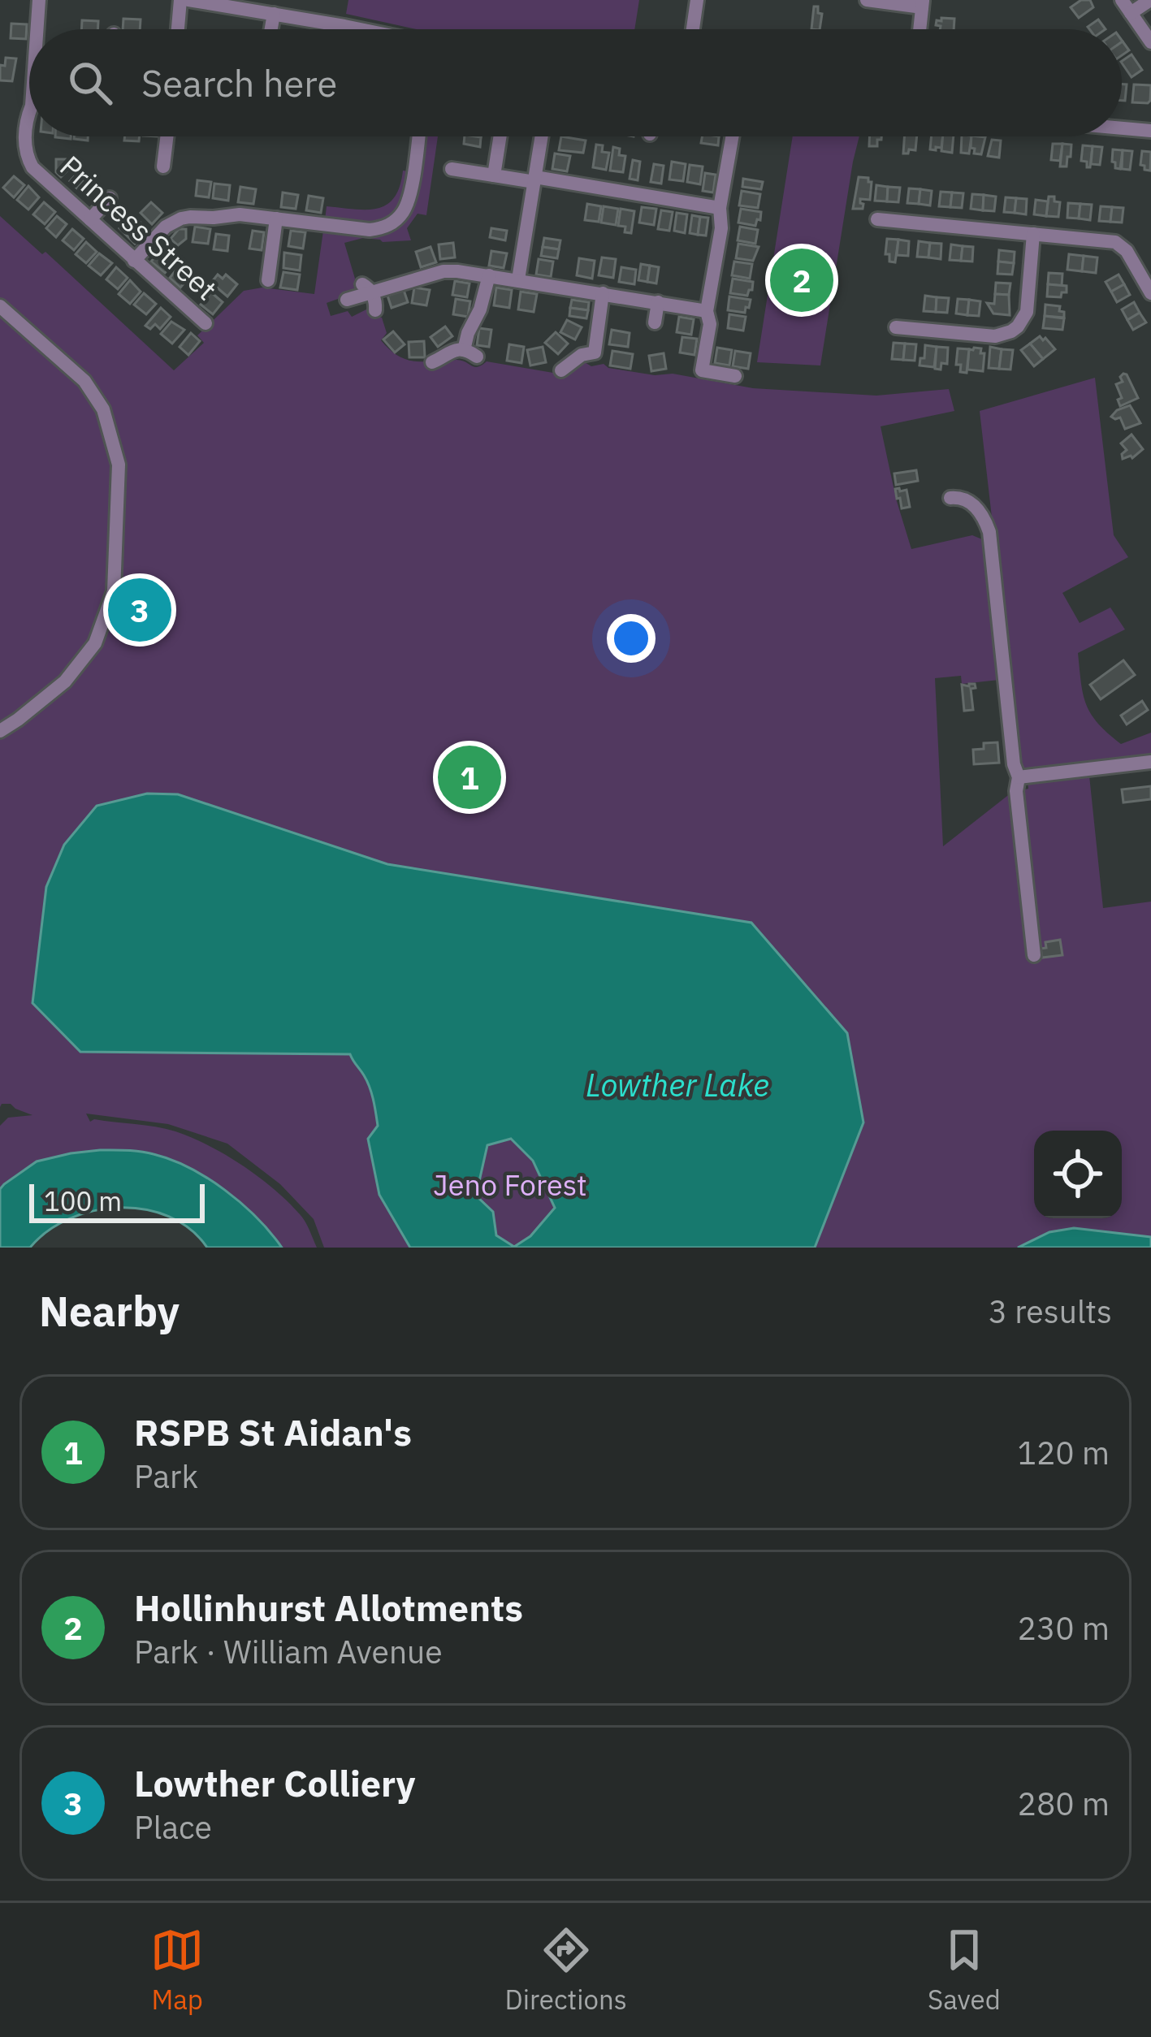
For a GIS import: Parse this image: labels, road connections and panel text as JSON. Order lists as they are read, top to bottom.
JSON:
{
  "streets": {
    "street": ["Princess Street"]
  },
  "water": ["Lowther Lake"],
  "parks": ["Jeno Forest"],
  "scale_bar": "100 m",
  "page": {
    "search": "Search here",
    "pins": ["2", "3", "1"],
    "scale": "100 m",
    "heading": ["Nearby", "3 results"],
    "list": [
      {
        "mark": "1",
        "name": "RSPB St Aidan's",
        "note": "Park",
        "value": "120 m"
      },
      {
        "mark": "2",
        "name": "Hollinhurst Allotments",
        "note": "Park · William Avenue",
        "value": "230 m"
      },
      {
        "mark": "3",
        "name": "Lowther Colliery",
        "note": "Place",
        "value": "280 m"
      }
    ],
    "nav": ["Map", "Directions", "Saved"]
  }
}
